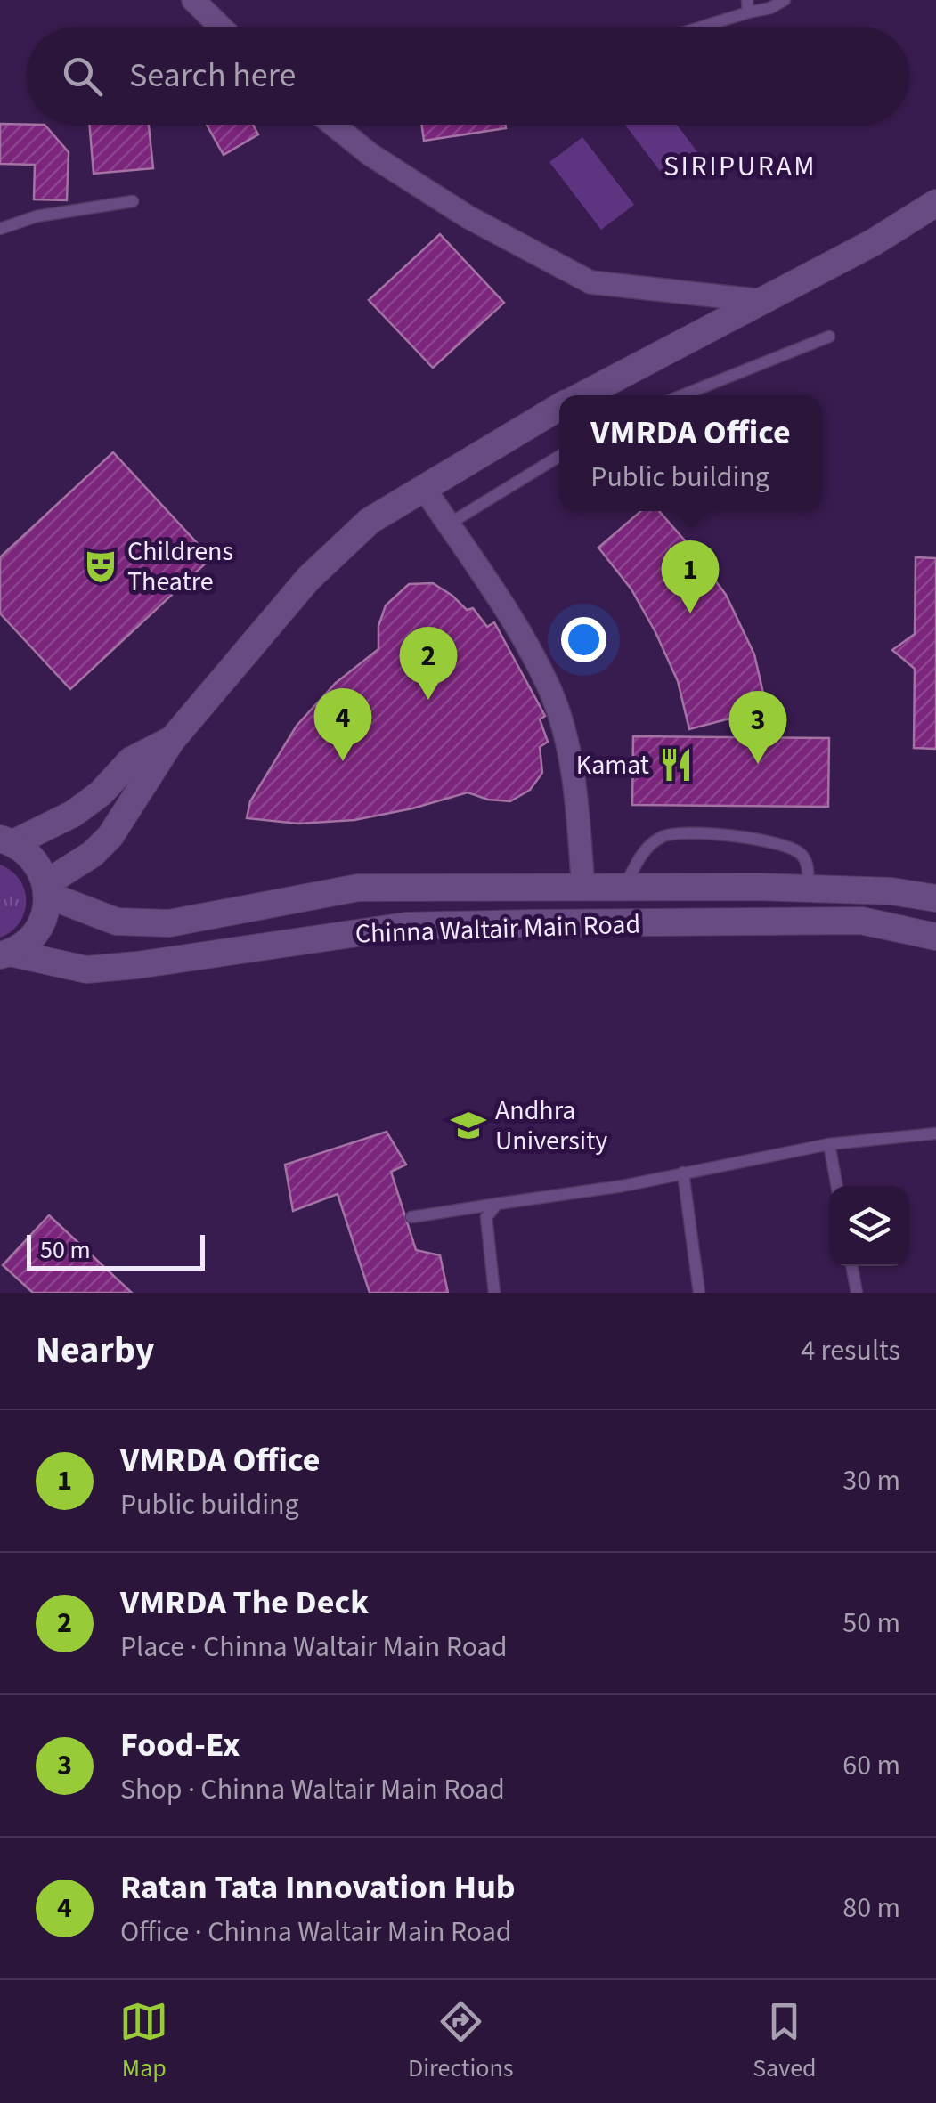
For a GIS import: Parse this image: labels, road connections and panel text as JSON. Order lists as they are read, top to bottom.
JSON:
{
  "streets": {
    "street": ["Chinna Waltair Main Road"]
  },
  "districts": ["SIRIPURAM"],
  "places": {
    "theatre": ["Childrens Theatre"],
    "restaurant": ["Kamat"],
    "school or university": ["Andhra University"]
  },
  "scale_bar": "50 m",
  "page": {
    "search": "Search here",
    "popup": ["VMRDA Office", "Public building"],
    "pins": [
      "1",
      "2",
      "4",
      "3"
    ],
    "scale": "50 m",
    "heading": ["Nearby", "4 results"],
    "list": [
      {
        "mark": "1",
        "name": "VMRDA Office",
        "note": "Public building",
        "value": "30 m"
      },
      {
        "mark": "2",
        "name": "VMRDA The Deck",
        "note": "Place · Chinna Waltair Main Road",
        "value": "50 m"
      },
      {
        "mark": "3",
        "name": "Food-Ex",
        "note": "Shop · Chinna Waltair Main Road",
        "value": "60 m"
      },
      {
        "mark": "4",
        "name": "Ratan Tata Innovation Hub",
        "note": "Office · Chinna Waltair Main Road",
        "value": "80 m"
      }
    ],
    "nav": ["Map", "Directions", "Saved"]
  }
}
